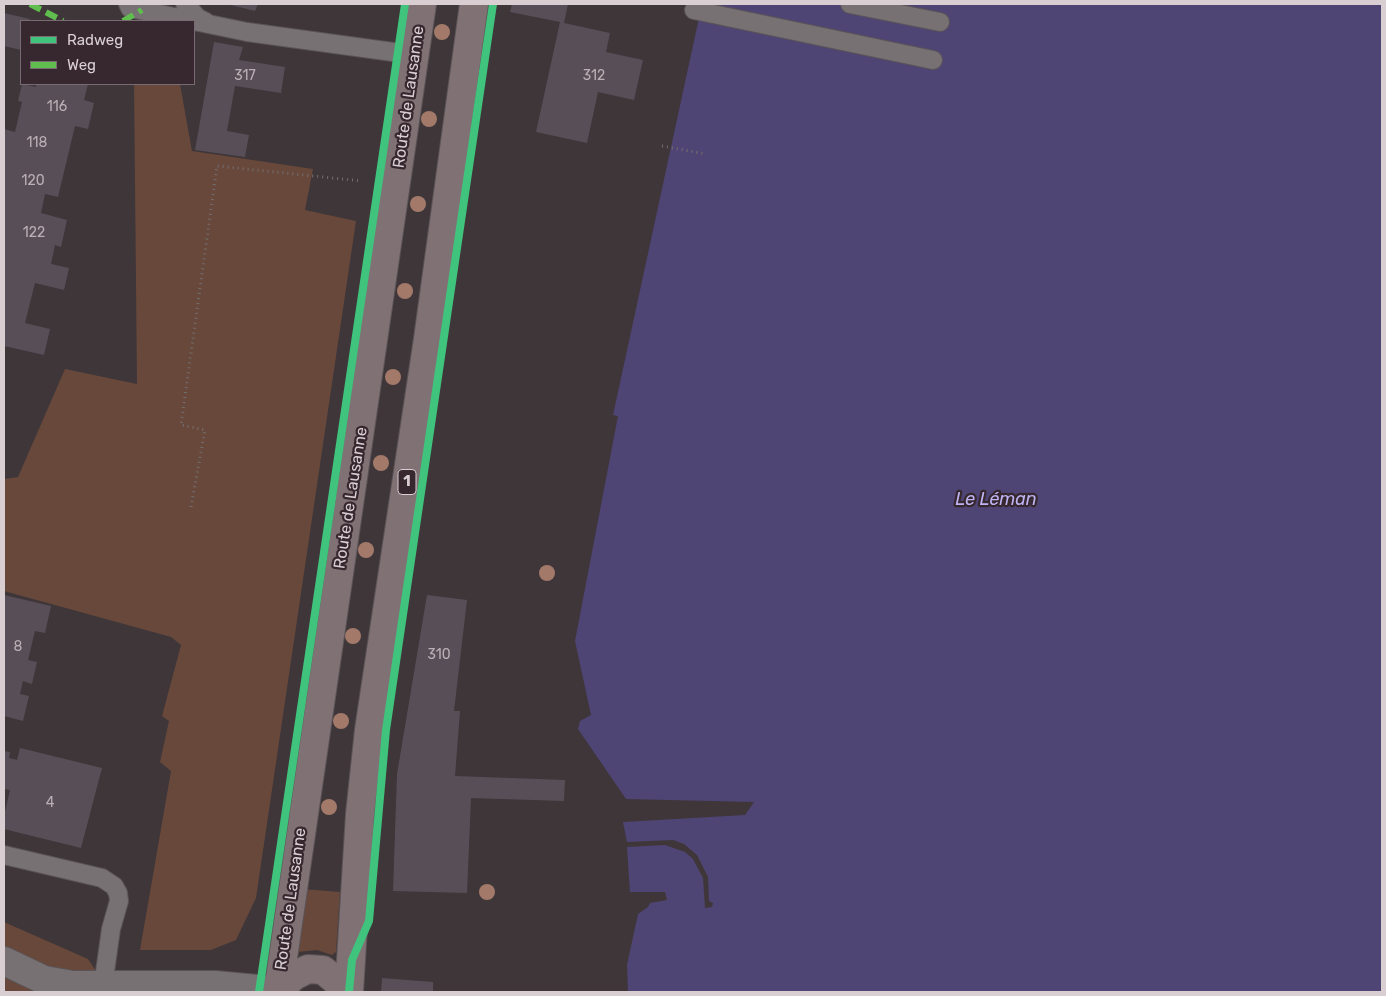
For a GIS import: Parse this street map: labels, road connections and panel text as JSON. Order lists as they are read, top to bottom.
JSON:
{
  "streets": {
    "main road": ["Route de Lausanne", "1"]
  },
  "water": ["Le Léman"],
  "house_numbers": [
    "317",
    "312",
    "116",
    "118",
    "120",
    "122",
    "8",
    "310",
    "4"
  ],
  "legend": ["Radweg", "Weg"]
}
